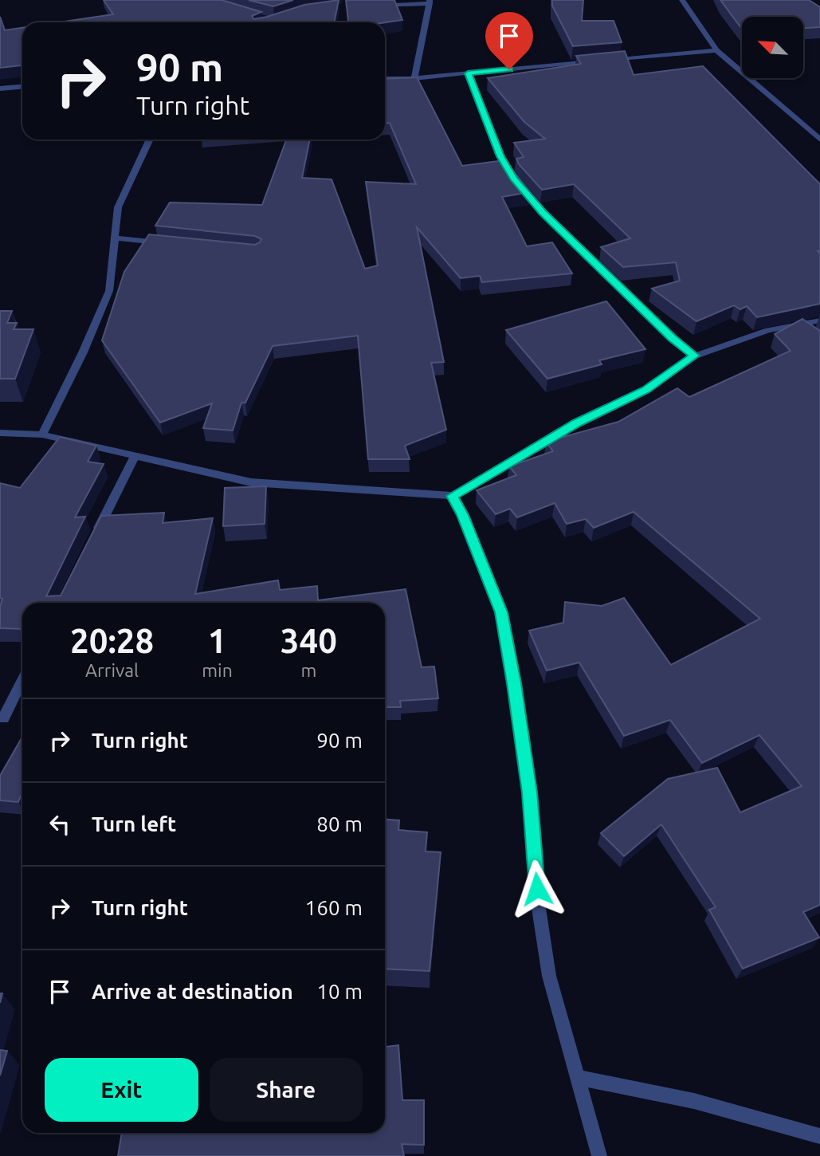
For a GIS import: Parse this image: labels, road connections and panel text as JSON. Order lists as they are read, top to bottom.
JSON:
{
  "north": "top left",
  "page": {
    "turn": ["90 m", "Turn right"],
    "eta": [
      "20:28",
      "Arrival",
      "1",
      "min",
      "340",
      "m"
    ],
    "list": [
      {
        "name": "Turn right",
        "value": "90 m"
      },
      {
        "name": "Turn left",
        "value": "80 m"
      },
      {
        "name": "Turn right",
        "value": "160 m"
      },
      {
        "name": "Arrive at destination",
        "value": "10 m"
      }
    ],
    "buttons": ["Exit", "Share"]
  }
}
